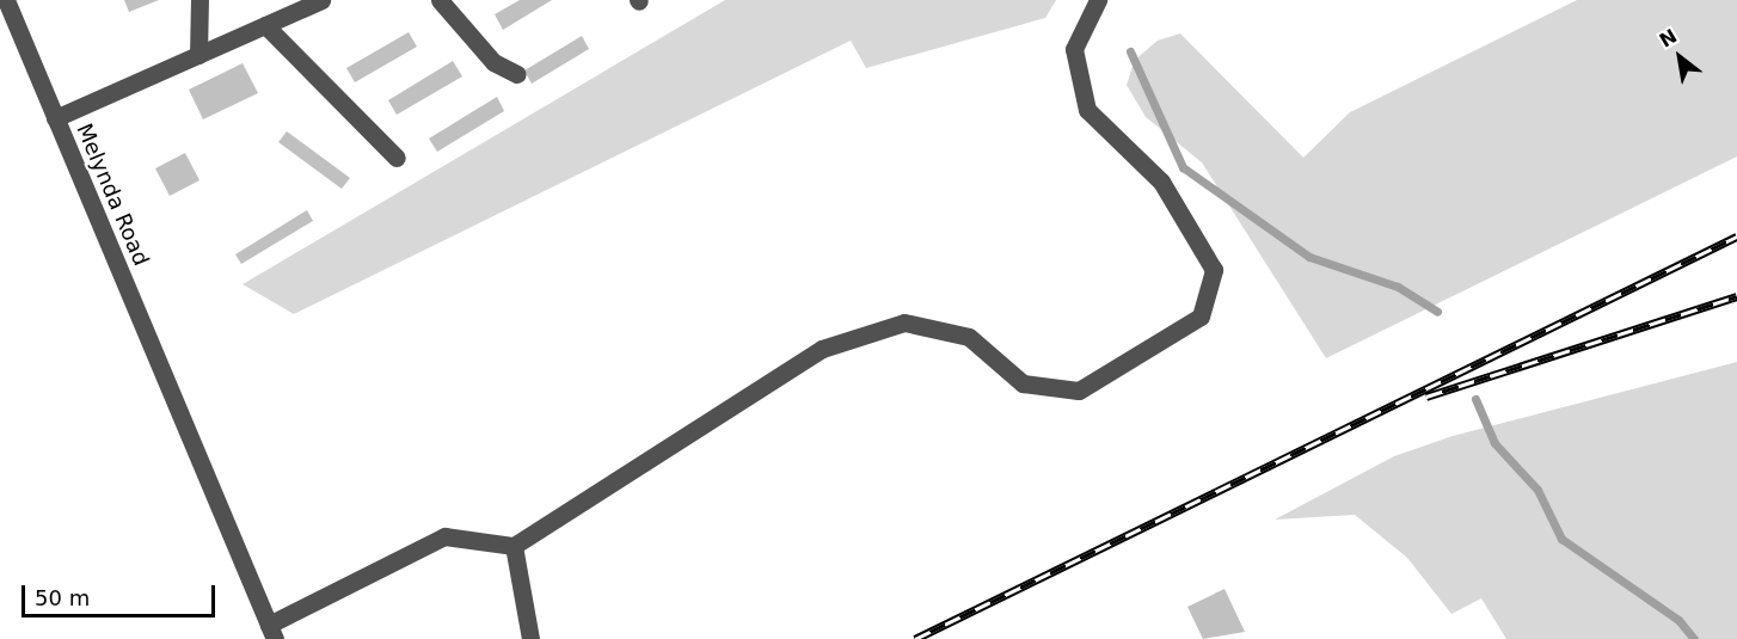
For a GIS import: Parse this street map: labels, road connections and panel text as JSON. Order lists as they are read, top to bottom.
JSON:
{
  "streets": {
    "street": ["Melynda Road"]
  },
  "scale_bar": "50 m",
  "north": "top left"
}
